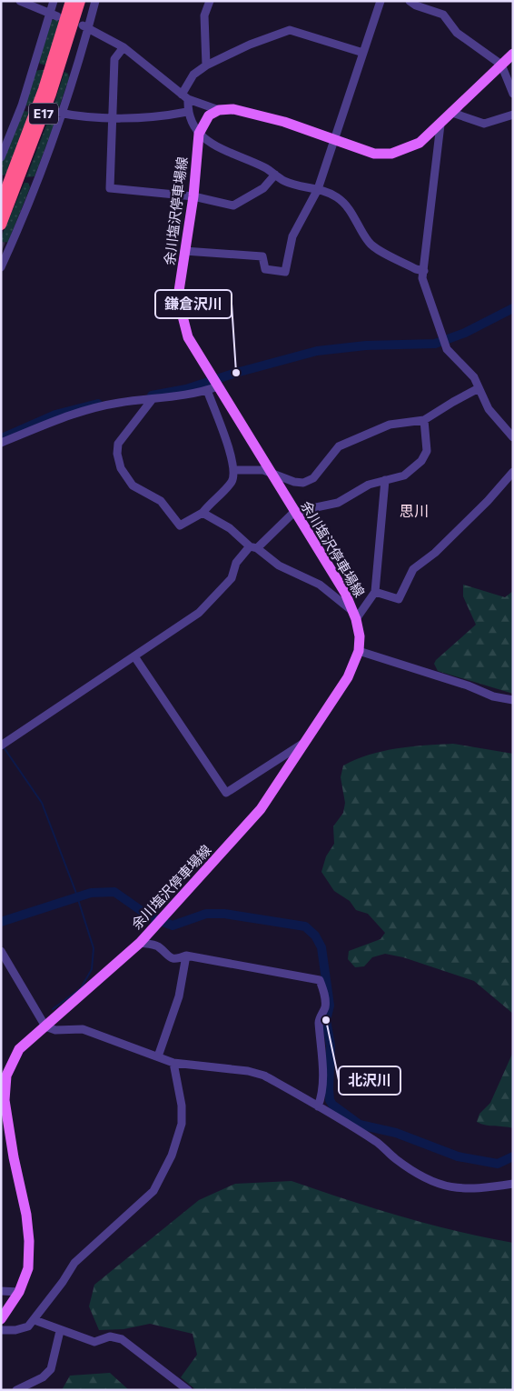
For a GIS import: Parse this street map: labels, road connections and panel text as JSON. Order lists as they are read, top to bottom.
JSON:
{
  "streets": {
    "highway": ["E17"],
    "main road": ["余川塩沢停車場線"]
  },
  "districts": ["思川"],
  "places": ["鎌倉沢川", "北沢川"]
}
